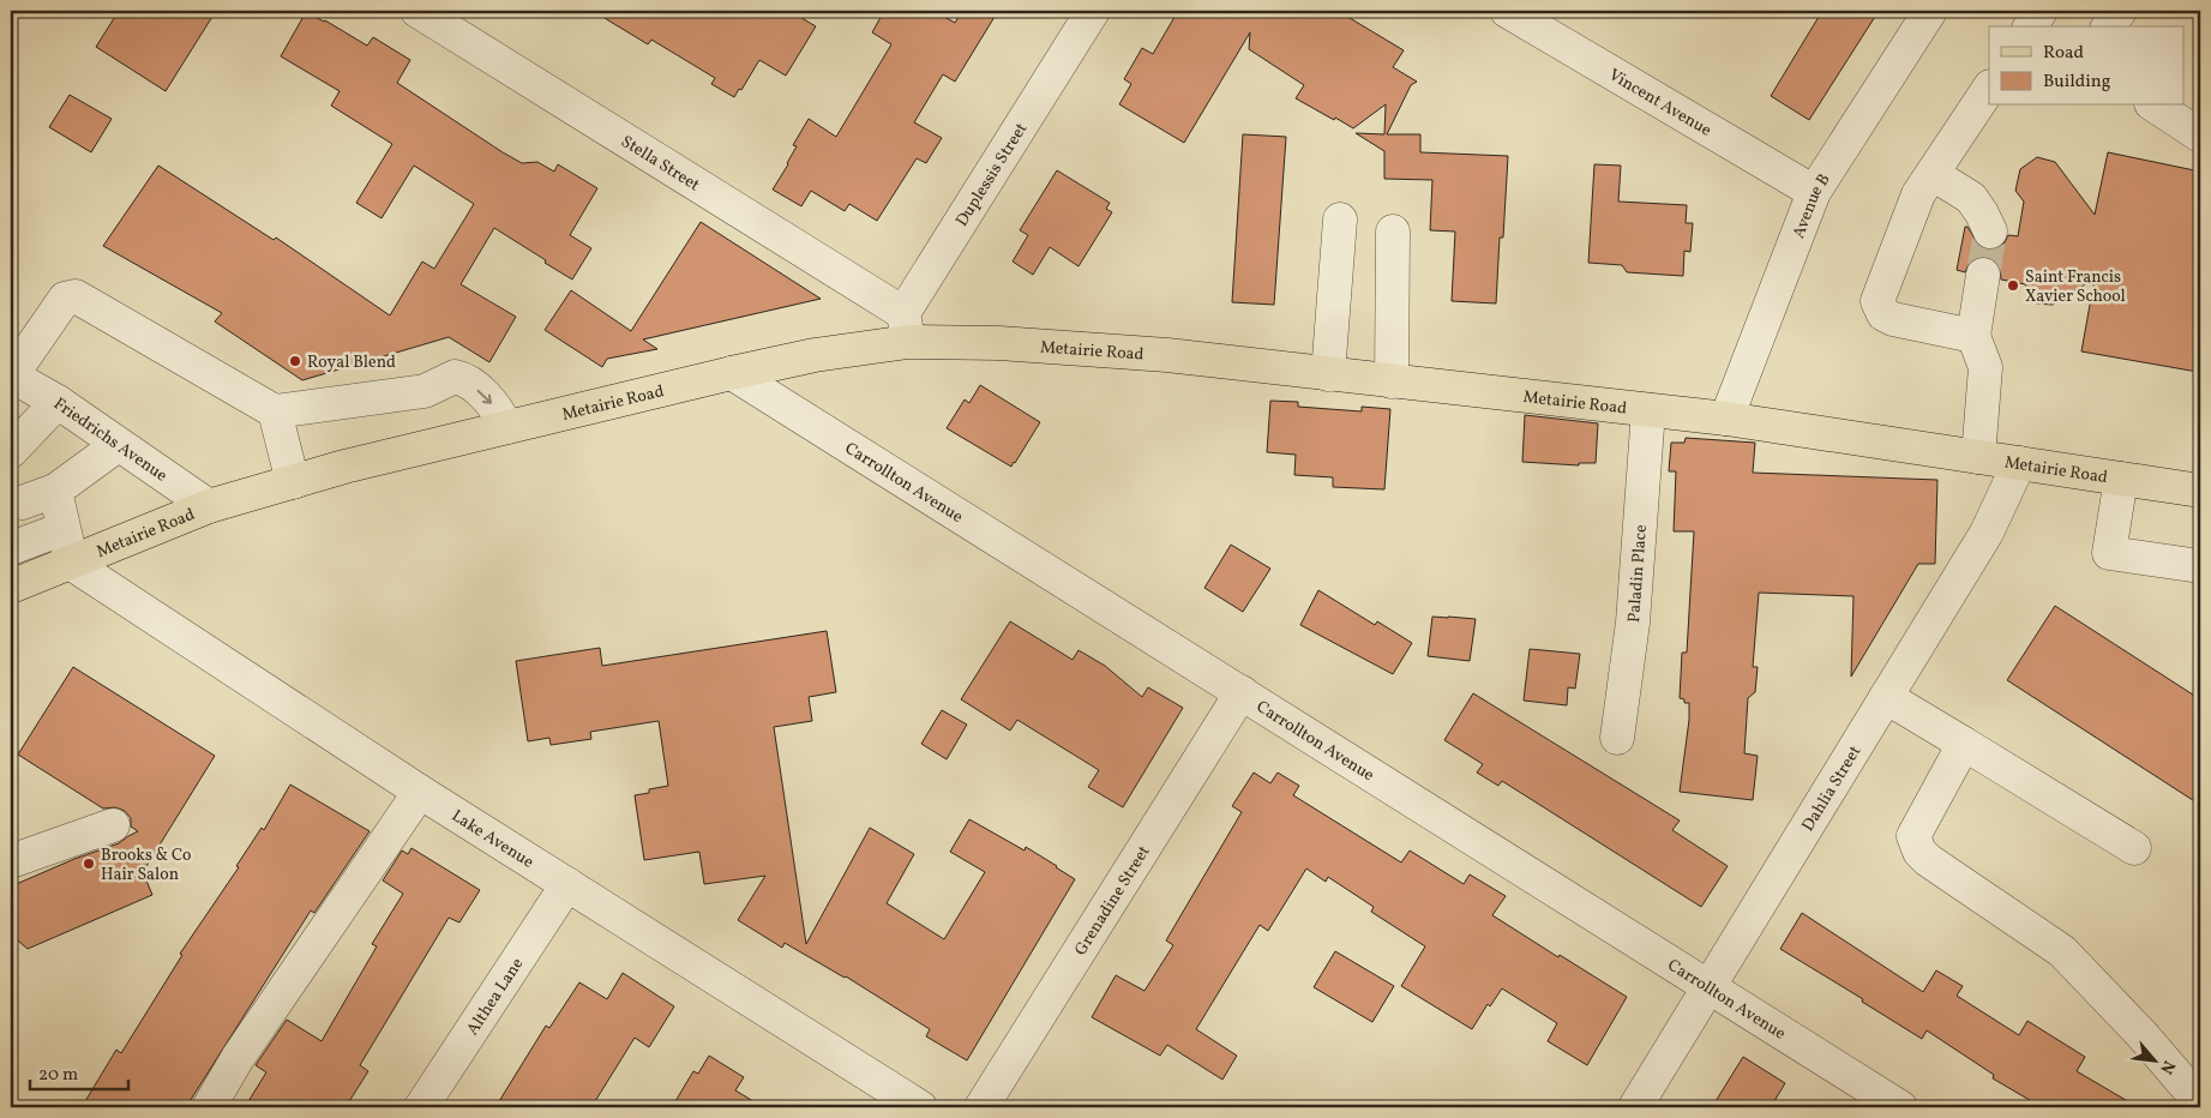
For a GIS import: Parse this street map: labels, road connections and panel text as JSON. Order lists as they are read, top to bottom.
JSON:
{
  "streets": {
    "main road": ["Metairie Road"],
    "street": [
      "Vincent Avenue",
      "Stella Street",
      "Duplessis Street",
      "Avenue B",
      "Friedrichs Avenue",
      "Carrollton Avenue",
      "Paladin Place",
      "Dahlia Street",
      "Lake Avenue",
      "Grenadine Street",
      "Althea Lane"
    ]
  },
  "crossings": [
    ["Vincent Avenue", "Avenue B"],
    ["Stella Street", "Duplessis Street"],
    ["Stella Street", "Metairie Road"],
    ["Duplessis Street", "Metairie Road"],
    ["Avenue B", "Metairie Road"],
    ["Metairie Road", "Friedrichs Avenue"],
    ["Metairie Road", "Carrollton Avenue"],
    ["Metairie Road", "Paladin Place"],
    ["Metairie Road", "Dahlia Street"],
    ["Metairie Road", "Lake Avenue"],
    ["Carrollton Avenue", "Dahlia Street"],
    ["Carrollton Avenue", "Grenadine Street"],
    ["Lake Avenue", "Althea Lane"]
  ],
  "places": ["Saint Francis Xavier School", "Royal Blend", "Brooks & Co Hair Salon"],
  "legend": ["Road", "Building"],
  "scale_bar": "20 m",
  "north": "bottom right"
}
